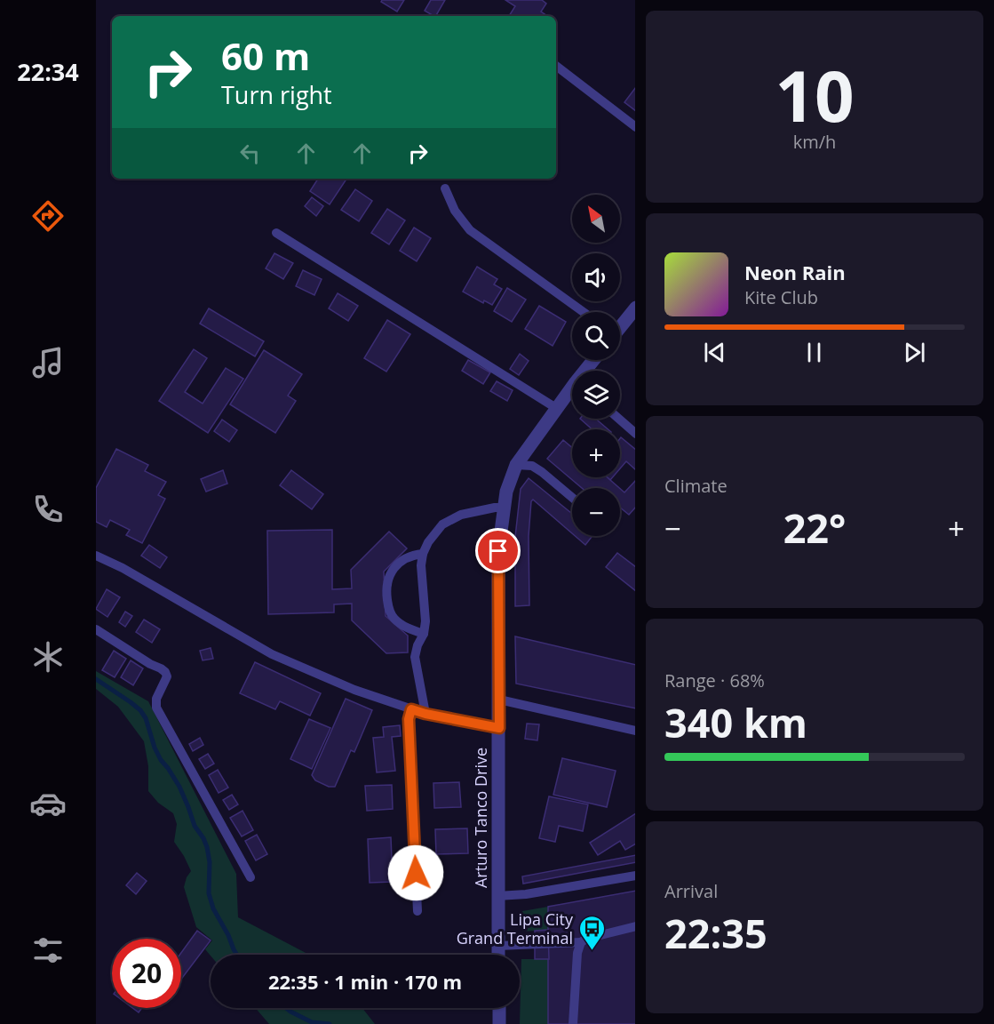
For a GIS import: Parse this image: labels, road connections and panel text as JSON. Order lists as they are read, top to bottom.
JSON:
{
  "streets": {
    "street": ["Arturo Tanco Drive"]
  },
  "places": {
    "bus stop": ["Lipa City Grand Terminal"]
  },
  "north": "top left",
  "page": {
    "tabs": "22:34",
    "tile": [
      ["10", "km/h"],
      "Climate",
      ["Range · 68%", "340 km"],
      ["Arrival", "22:35"]
    ],
    "turn": ["60 m", "Turn right"],
    "map_buttons": ["+", "−"],
    "song": ["Neon Rain", "Kite Club"],
    "heat": ["−", "22°", "+"],
    "limit": "20",
    "trip": "22:35 · 1 min · 170 m"
  }
}
